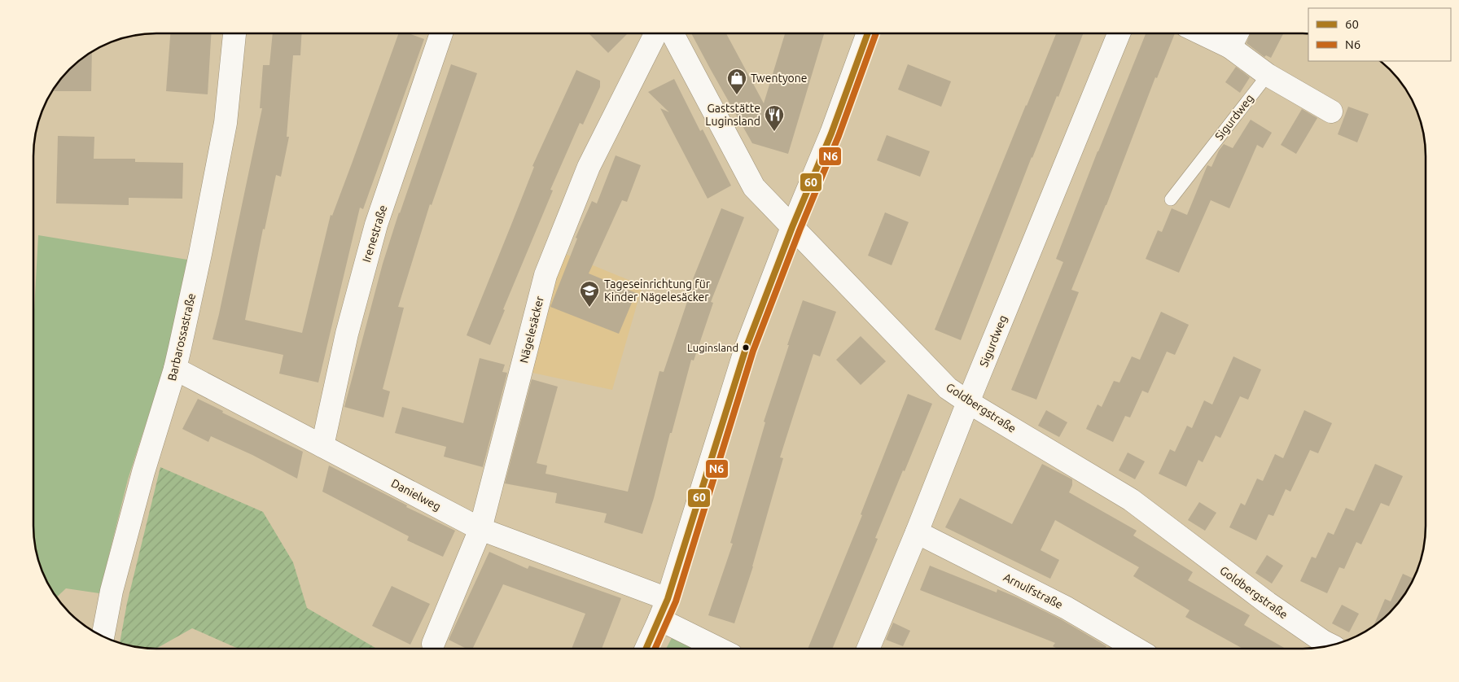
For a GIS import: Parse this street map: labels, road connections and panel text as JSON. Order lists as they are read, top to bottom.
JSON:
{
  "streets": {
    "street": [
      "Sigurdweg",
      "Irenestraße",
      "Nägelesäcker",
      "Barbarossastraße",
      "Goldbergstraße",
      "Danielweg",
      "Arnulfstraße"
    ]
  },
  "crossings": [
    ["Sigurdweg", "Goldbergstraße"],
    ["Sigurdweg", "Arnulfstraße"],
    ["Irenestraße", "Danielweg"],
    ["Nägelesäcker", "Danielweg"],
    ["Barbarossastraße", "Danielweg"]
  ],
  "places": {
    "shop": ["Twentyone"],
    "restaurant": ["Gaststätte Luginsland"],
    "school or university": ["Tageseinrichtung für Kinder Nägelesäcker"],
    "other": ["Luginsland"]
  },
  "lines": ["transit line N6", "transit line 60"],
  "legend": ["60", "N6"]
}
